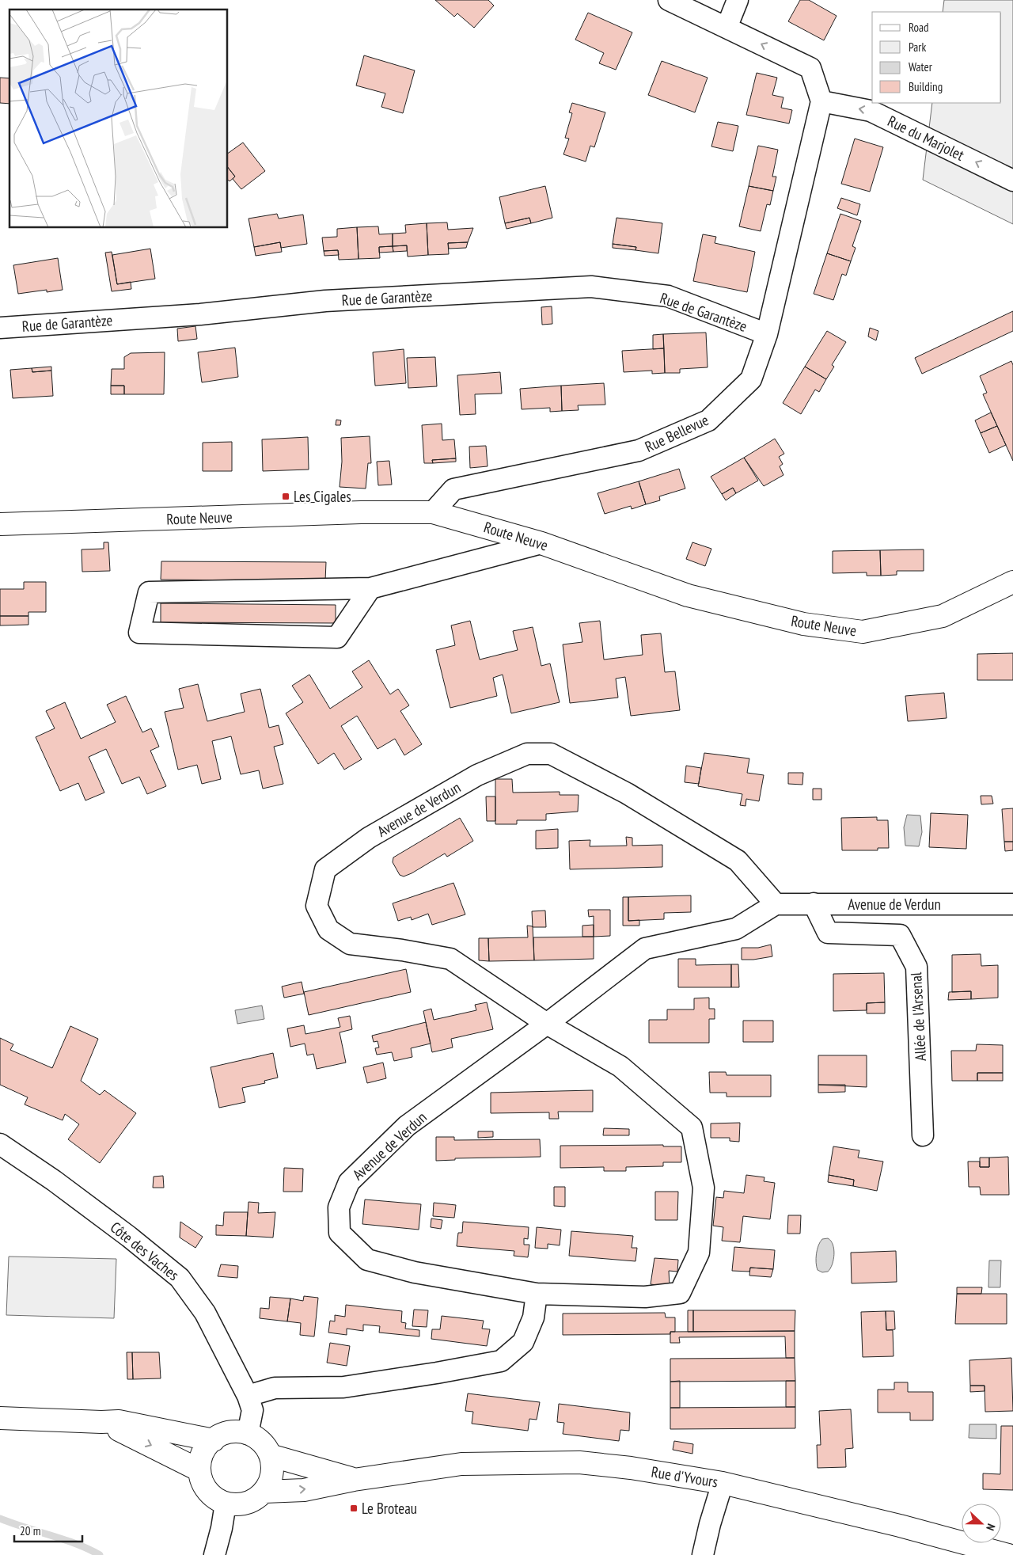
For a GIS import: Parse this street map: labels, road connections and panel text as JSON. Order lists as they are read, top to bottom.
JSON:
{
  "streets": {
    "main road": ["Route Neuve", "Rue d'Yvours"],
    "street": [
      "Rue du Marjolet",
      "Rue de Garantèze",
      "Rue Bellevue",
      "Avenue de Verdun",
      "Allée de l'Arsenal",
      "Côte des Vaches"
    ]
  },
  "crossings": [
    ["Rue du Marjolet", "Rue Bellevue"],
    ["Rue de Garantèze", "Rue Bellevue"],
    ["Rue Bellevue", "Route Neuve"],
    ["Avenue de Verdun", "Allée de l'Arsenal"],
    ["Côte des Vaches", "Rue d'Yvours"]
  ],
  "one_way": ["Rue du Marjolet"],
  "places": {
    "transit": ["Les Cigales", "Le Broteau"]
  },
  "legend": [
    "Road",
    "Park",
    "Water",
    "Building"
  ],
  "scale_bar": "20 m",
  "north": "right"
}
